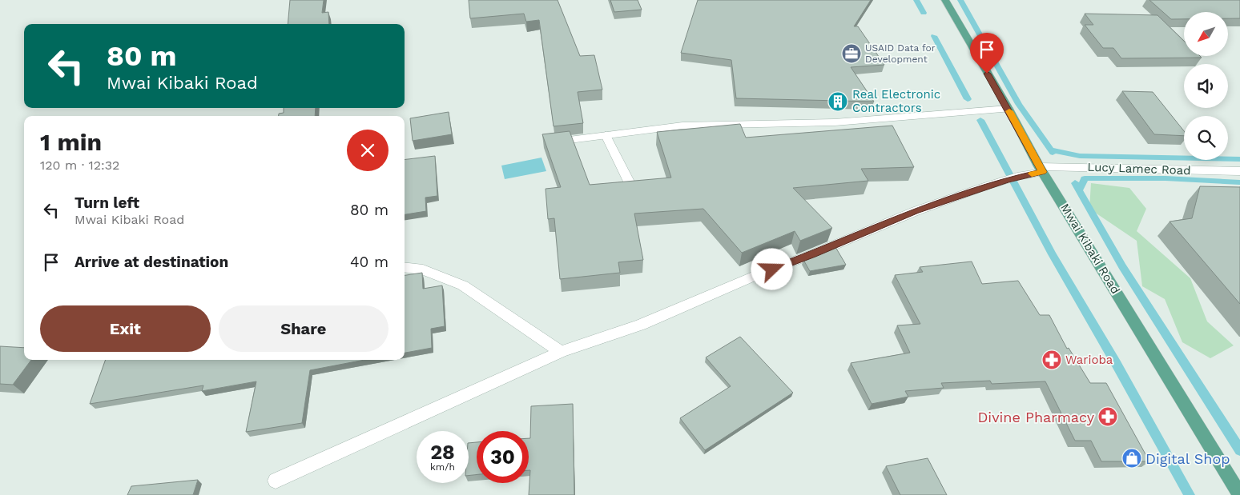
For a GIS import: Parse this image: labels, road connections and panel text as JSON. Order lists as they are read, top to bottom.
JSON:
{
  "streets": {
    "main road": ["Mwai Kibaki Road"],
    "street": ["Lucy Lamec Road"]
  },
  "crossings": [
    ["Lucy Lamec Road", "Mwai Kibaki Road"]
  ],
  "places": {
    "office": ["USAID Data for Development"],
    "building": ["Real Electronic Contractors"],
    "pharmacy": ["Warioba", "Divine Pharmacy"],
    "shop": ["Digital Shop"]
  },
  "north": "bottom left",
  "page": {
    "turn": ["80 m", "Mwai Kibaki Road"],
    "heading": ["1 min", "120 m · 12:32"],
    "list": [
      {
        "name": "Turn left",
        "note": "Mwai Kibaki Road",
        "value": "80 m"
      },
      {
        "name": "Arrive at destination",
        "value": "40 m"
      }
    ],
    "buttons": ["Exit", "Share"],
    "speed": "28 km/h",
    "limit": "30"
  }
}
